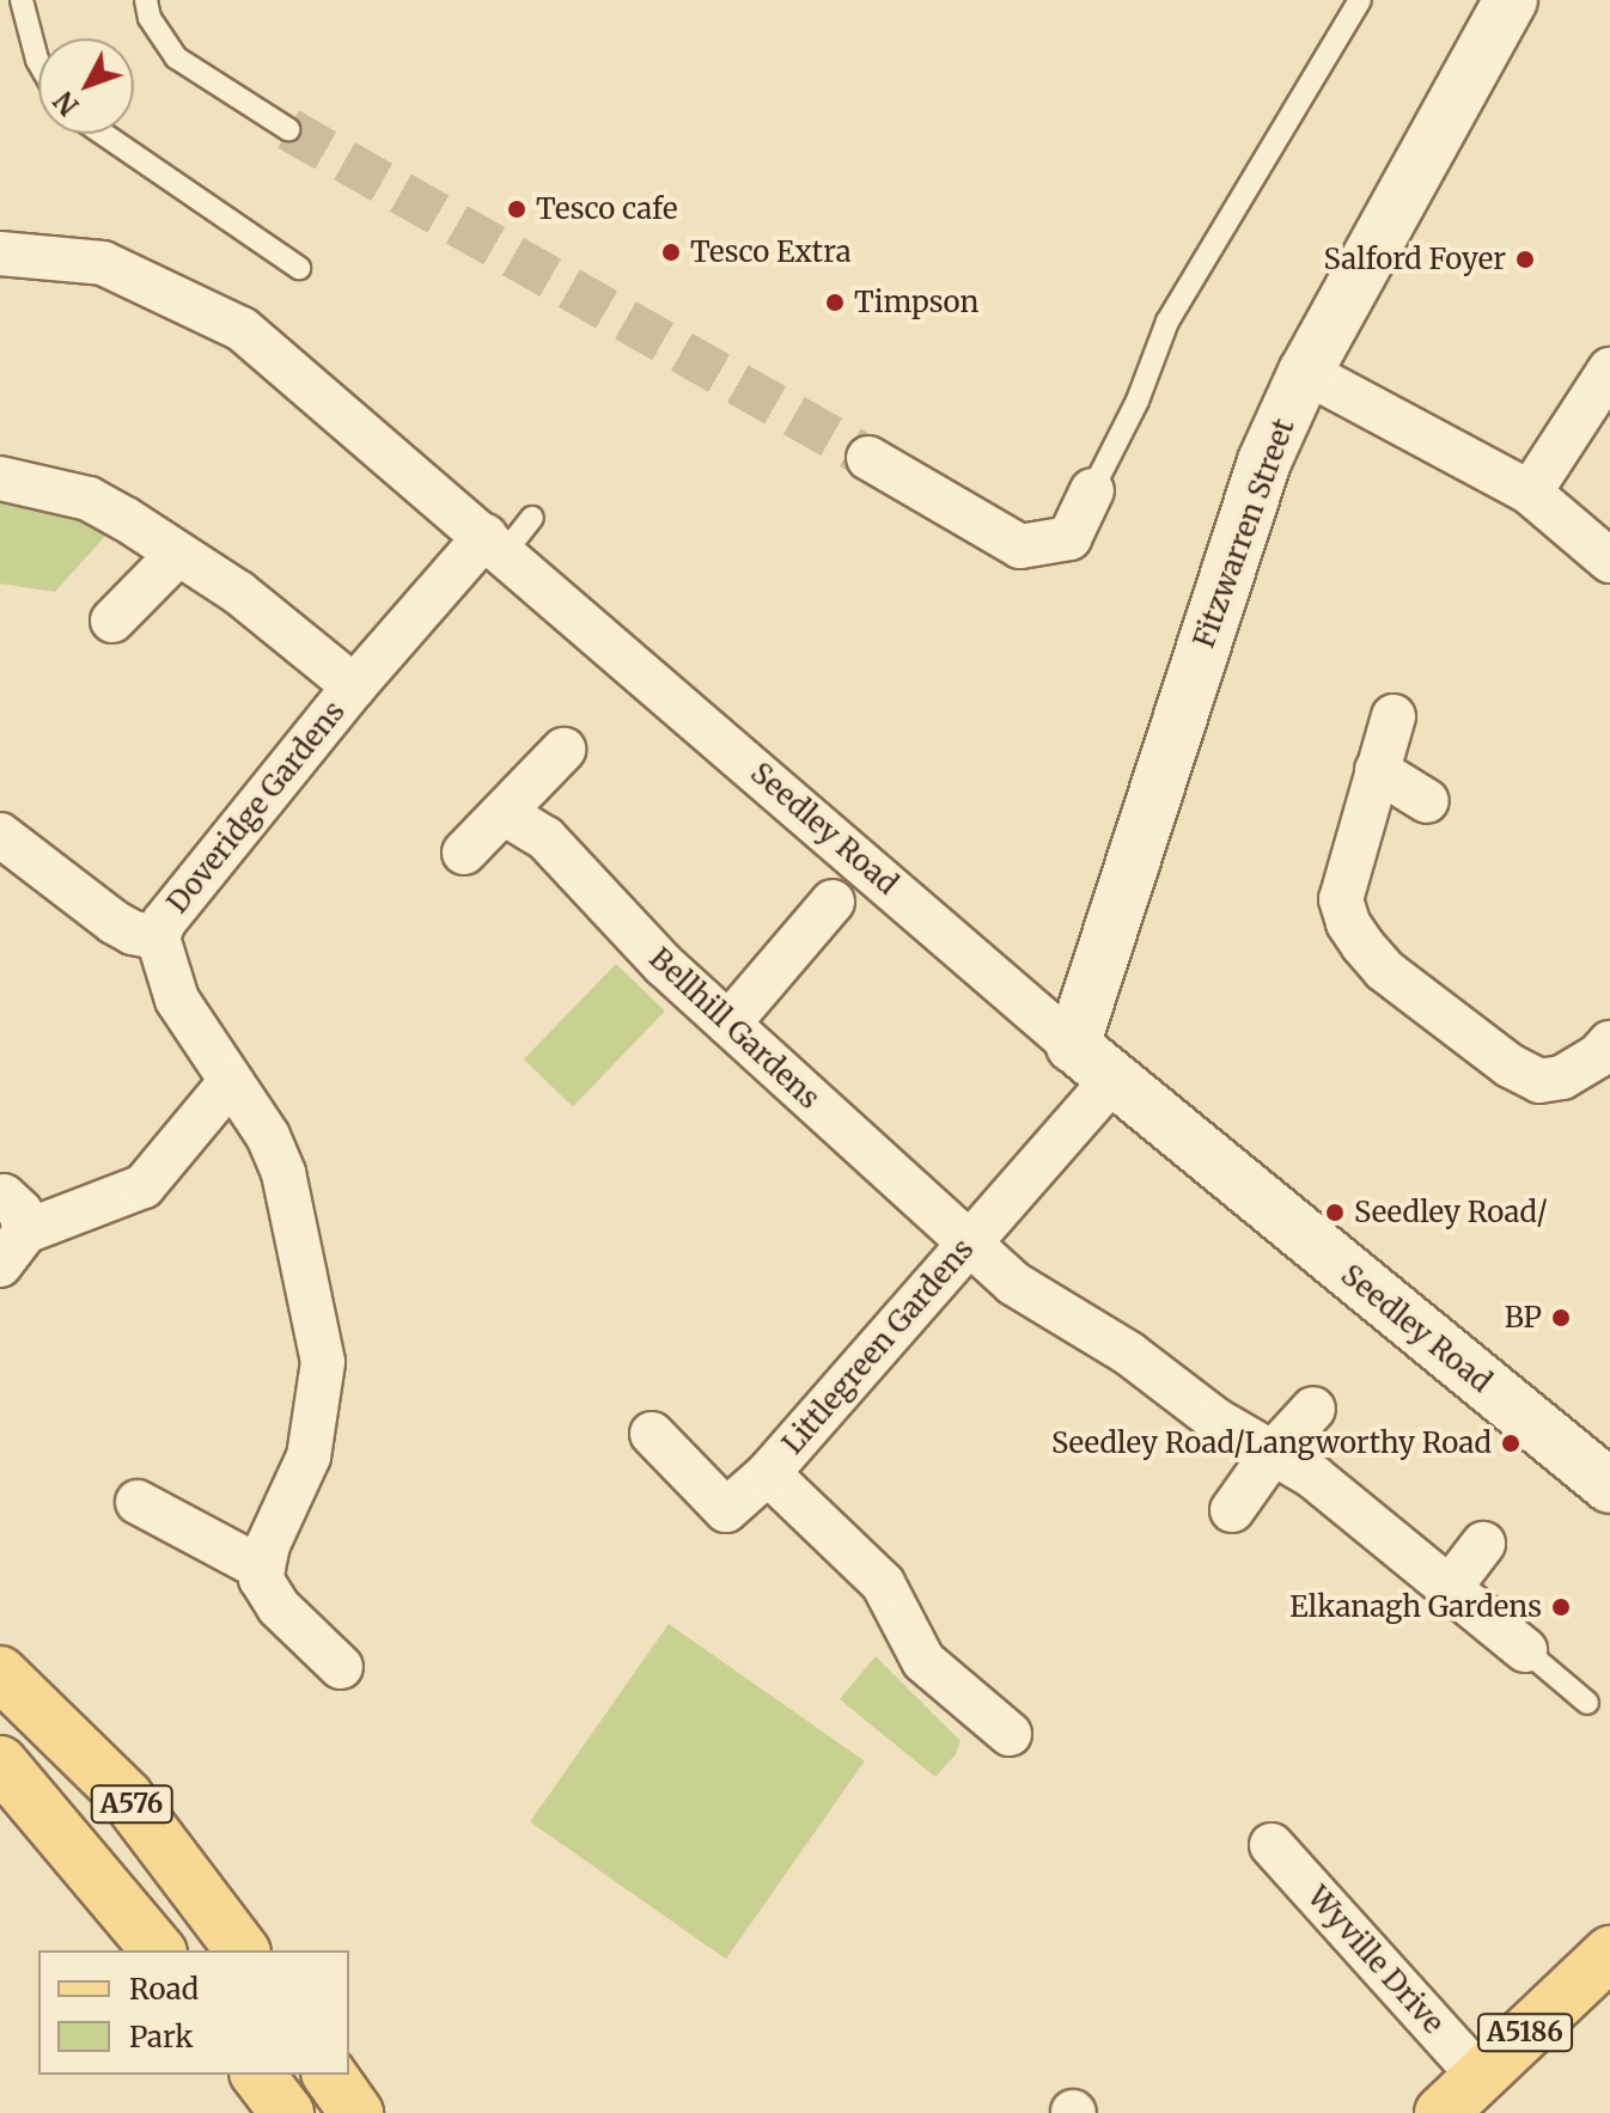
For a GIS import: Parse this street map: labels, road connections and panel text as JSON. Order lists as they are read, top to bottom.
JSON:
{
  "streets": {
    "main road": ["A576", "A5186"],
    "street": [
      "Fitzwarren Street",
      "Doveridge Gardens",
      "Seedley Road",
      "Bellhill Gardens",
      "Littlegreen Gardens",
      "Wyville Drive"
    ]
  },
  "crossings": [
    ["Fitzwarren Street", "Seedley Road"],
    ["Doveridge Gardens", "Seedley Road"],
    ["Seedley Road", "Littlegreen Gardens"],
    ["Bellhill Gardens", "Littlegreen Gardens"],
    ["Wyville Drive", "A5186"]
  ],
  "places": [
    "Tesco cafe",
    "Tesco Extra",
    "Salford Foyer",
    "Timpson",
    "Seedley Road/",
    "BP",
    "Seedley Road/Langworthy Road",
    "Elkanagh Gardens"
  ],
  "legend": ["Road", "Park"],
  "north": "bottom left"
}
